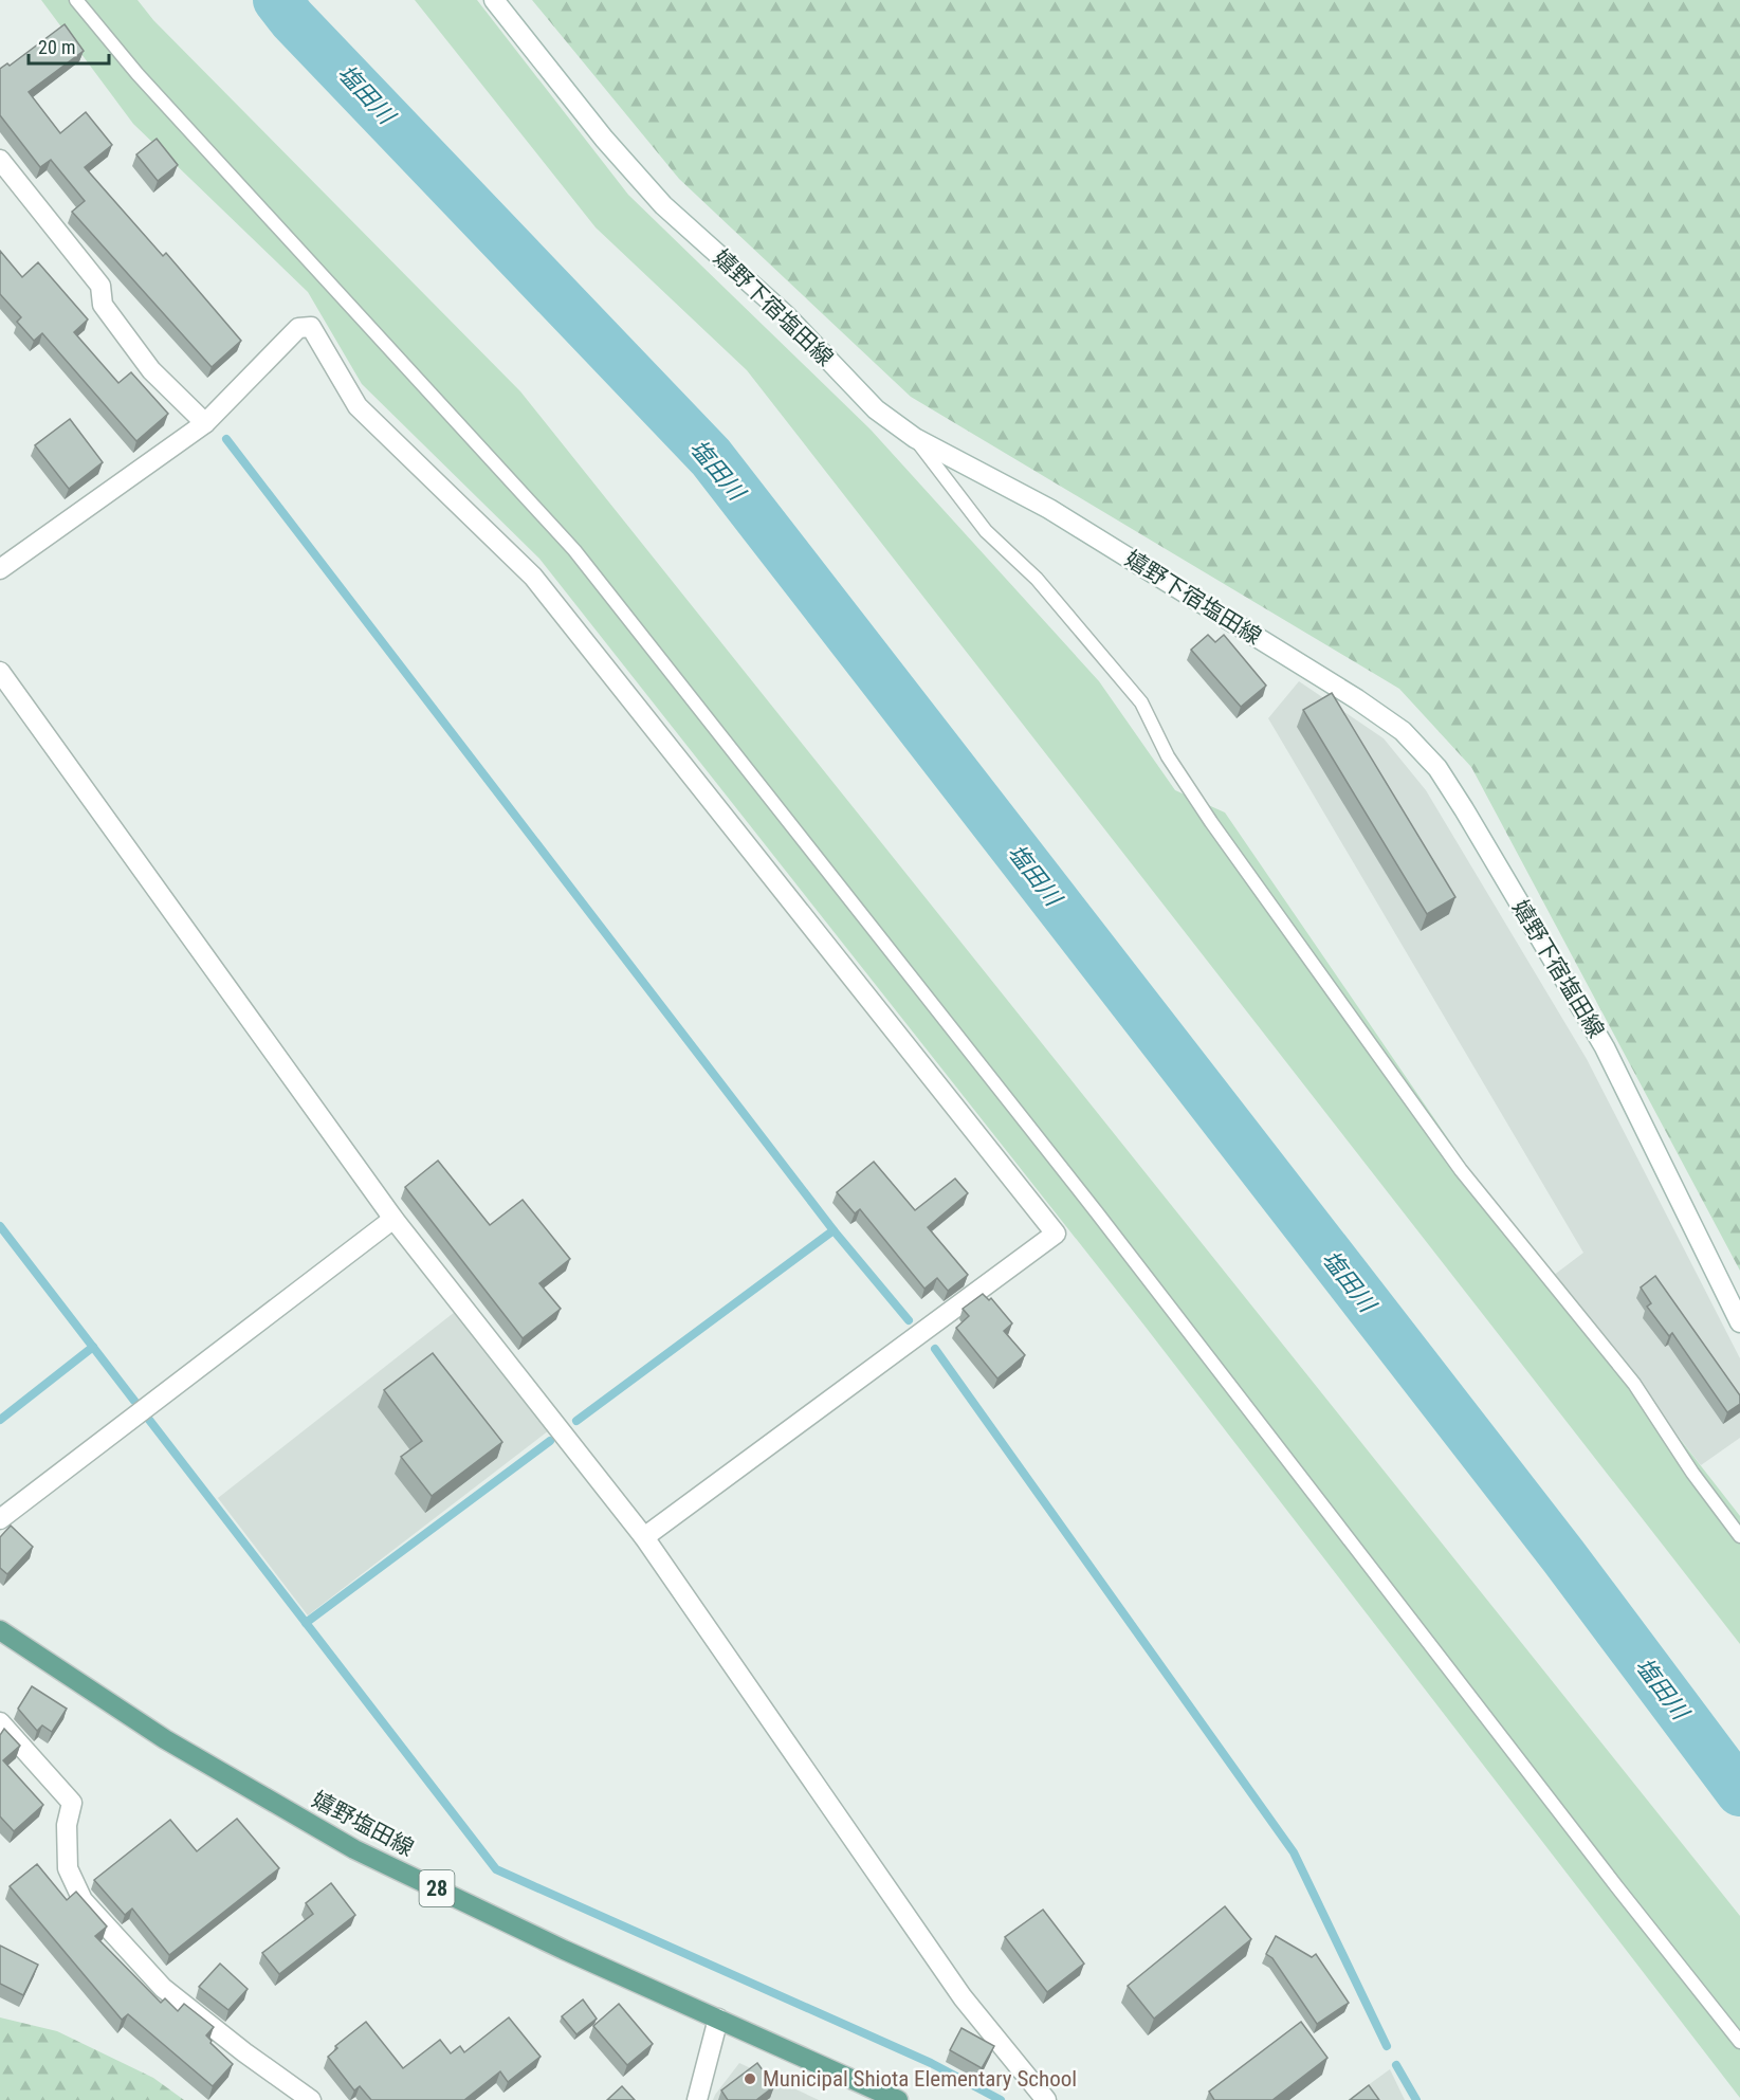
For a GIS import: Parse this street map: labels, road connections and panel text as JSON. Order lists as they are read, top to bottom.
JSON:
{
  "streets": {
    "main road": ["嬉野塩田線", "28"],
    "street": ["嬉野下宿塩田線"]
  },
  "water": ["塩田川"],
  "places": ["Municipal Shiota Elementary School"],
  "scale_bar": "20 m"
}
